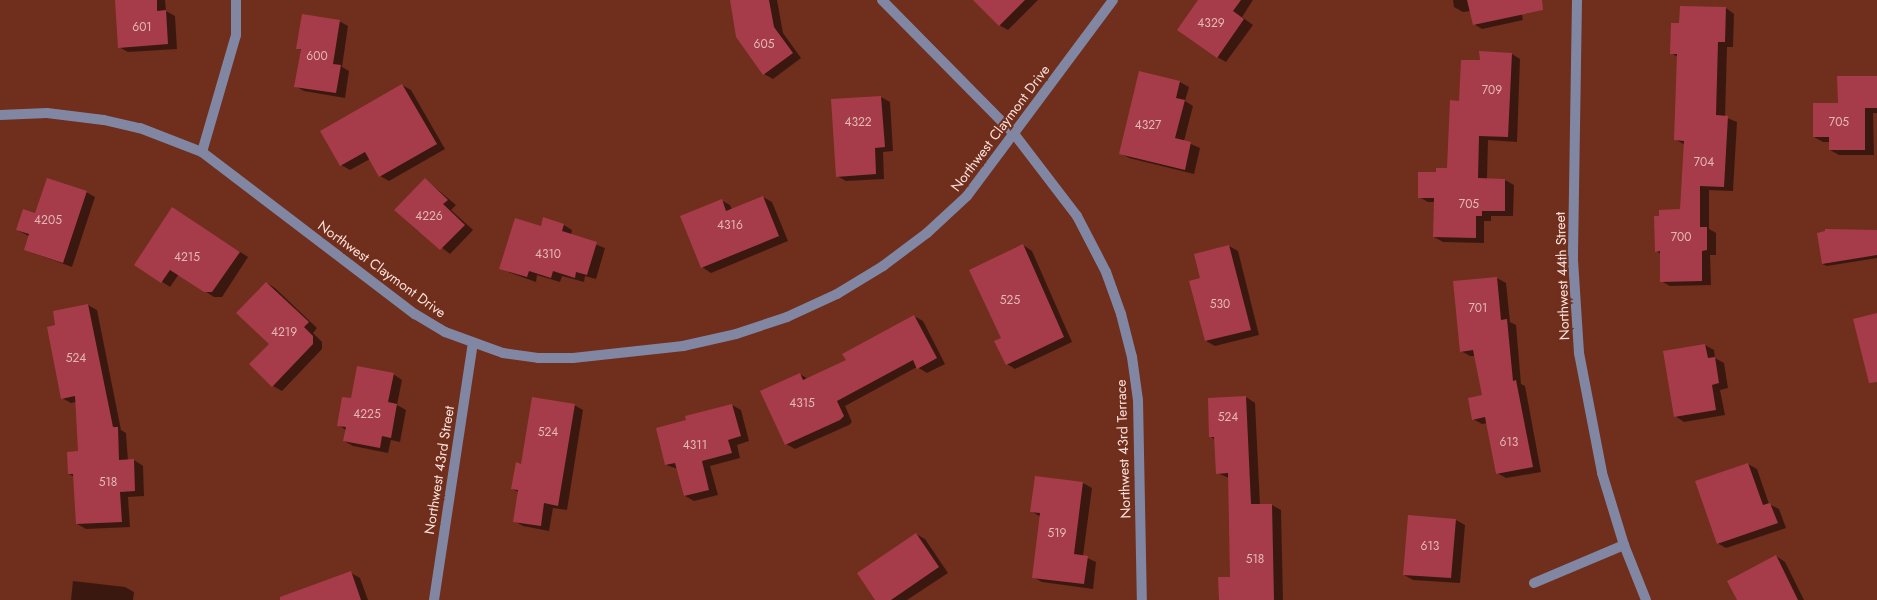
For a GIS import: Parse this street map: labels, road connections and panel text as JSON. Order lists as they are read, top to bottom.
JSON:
{
  "streets": {
    "street": [
      "Northwest Claymont Drive",
      "Northwest 44th Street",
      "Northwest 43rd Terrace",
      "Northwest 43rd Street"
    ]
  },
  "crossings": [
    ["Northwest Claymont Drive", "Northwest 43rd Terrace"],
    ["Northwest Claymont Drive", "Northwest 43rd Street"]
  ],
  "house_numbers": [
    "4329",
    "601",
    "605",
    "600",
    "709",
    "4322",
    "705",
    "4327",
    "704",
    "705",
    "4226",
    "4205",
    "4316",
    "700",
    "4310",
    "4215",
    "525",
    "530",
    "701",
    "4219",
    "524",
    "4315",
    "4225",
    "524",
    "524",
    "613",
    "4311",
    "518",
    "519",
    "613",
    "518"
  ]
}
